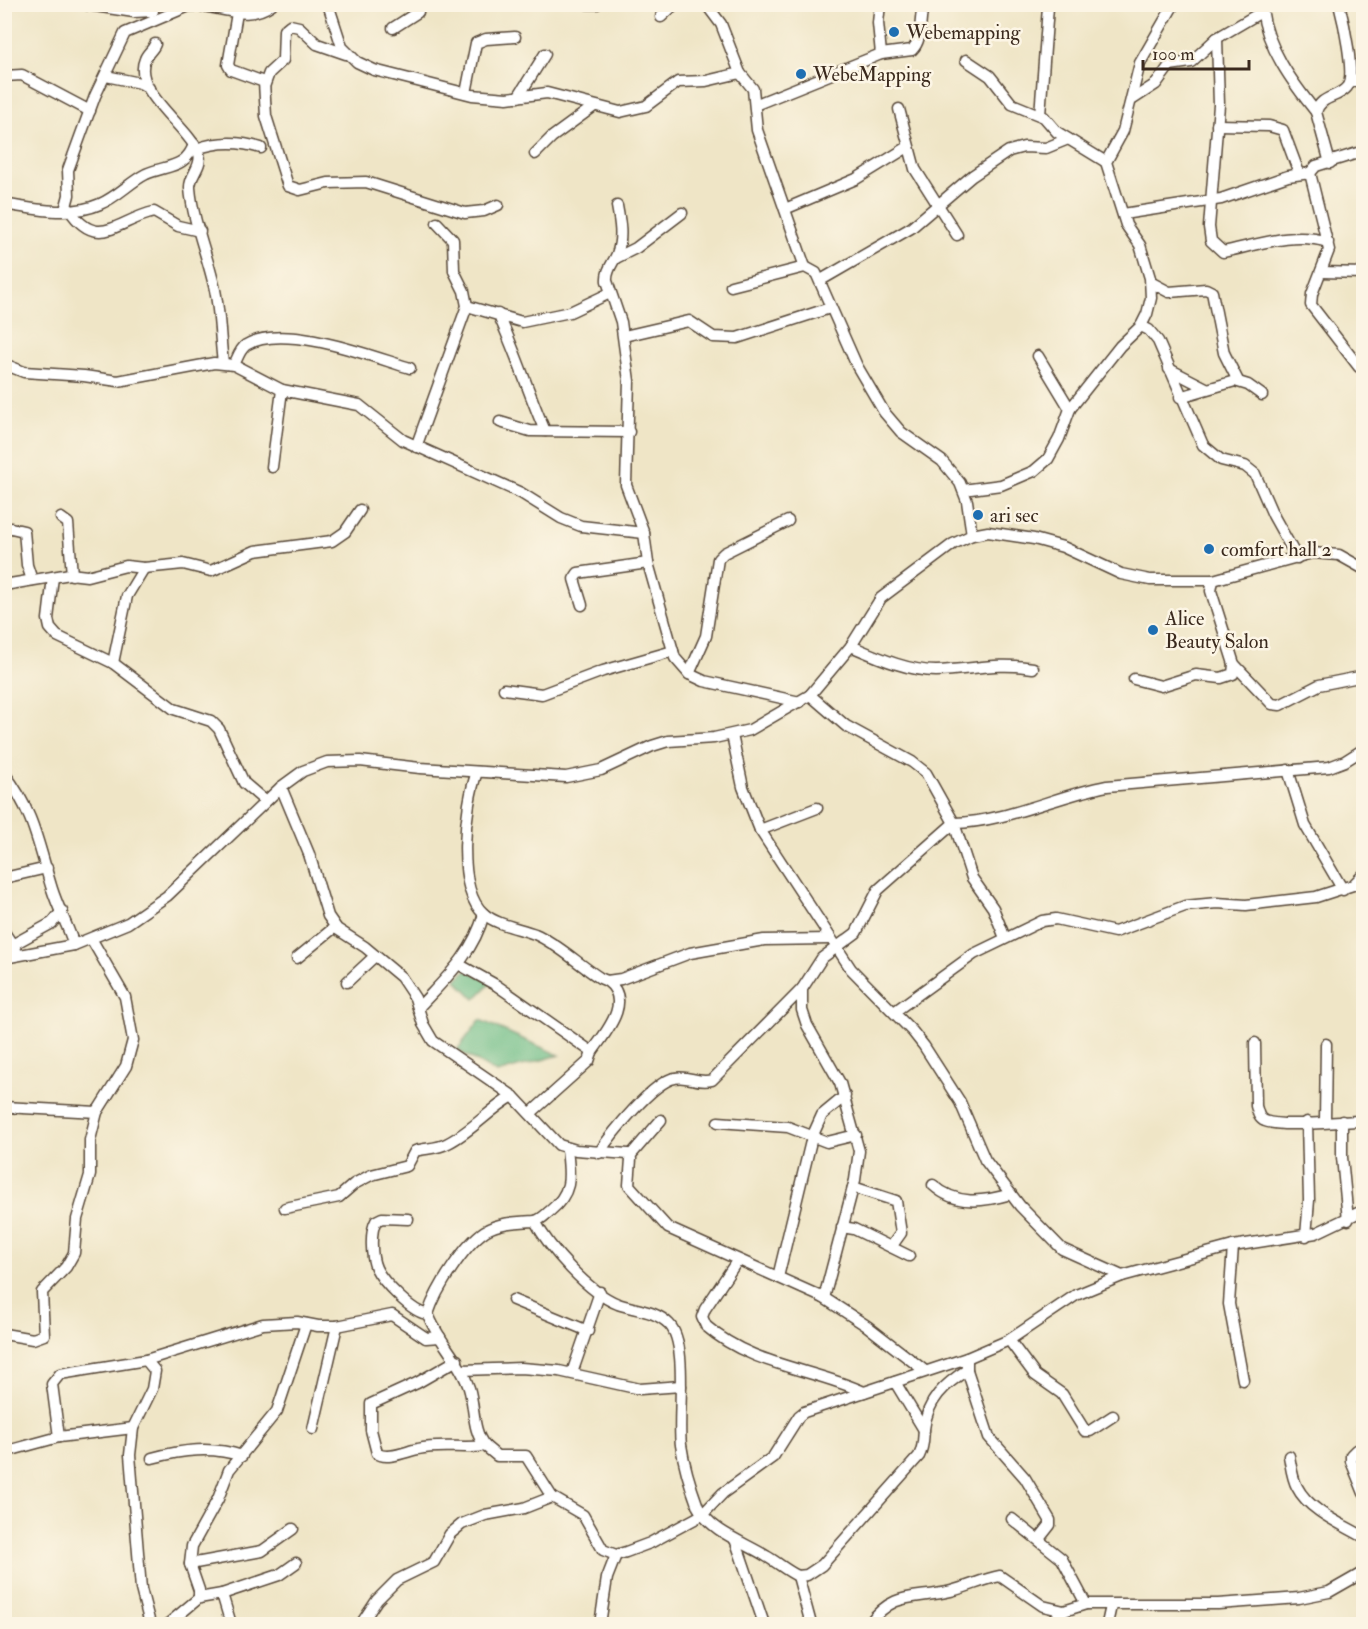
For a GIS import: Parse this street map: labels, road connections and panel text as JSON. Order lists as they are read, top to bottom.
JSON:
{
  "places": [
    "Webemapping",
    "WebeMapping",
    "ari sec",
    "comfort hall 2",
    "Alice Beauty Salon"
  ],
  "scale_bar": "100 m"
}
